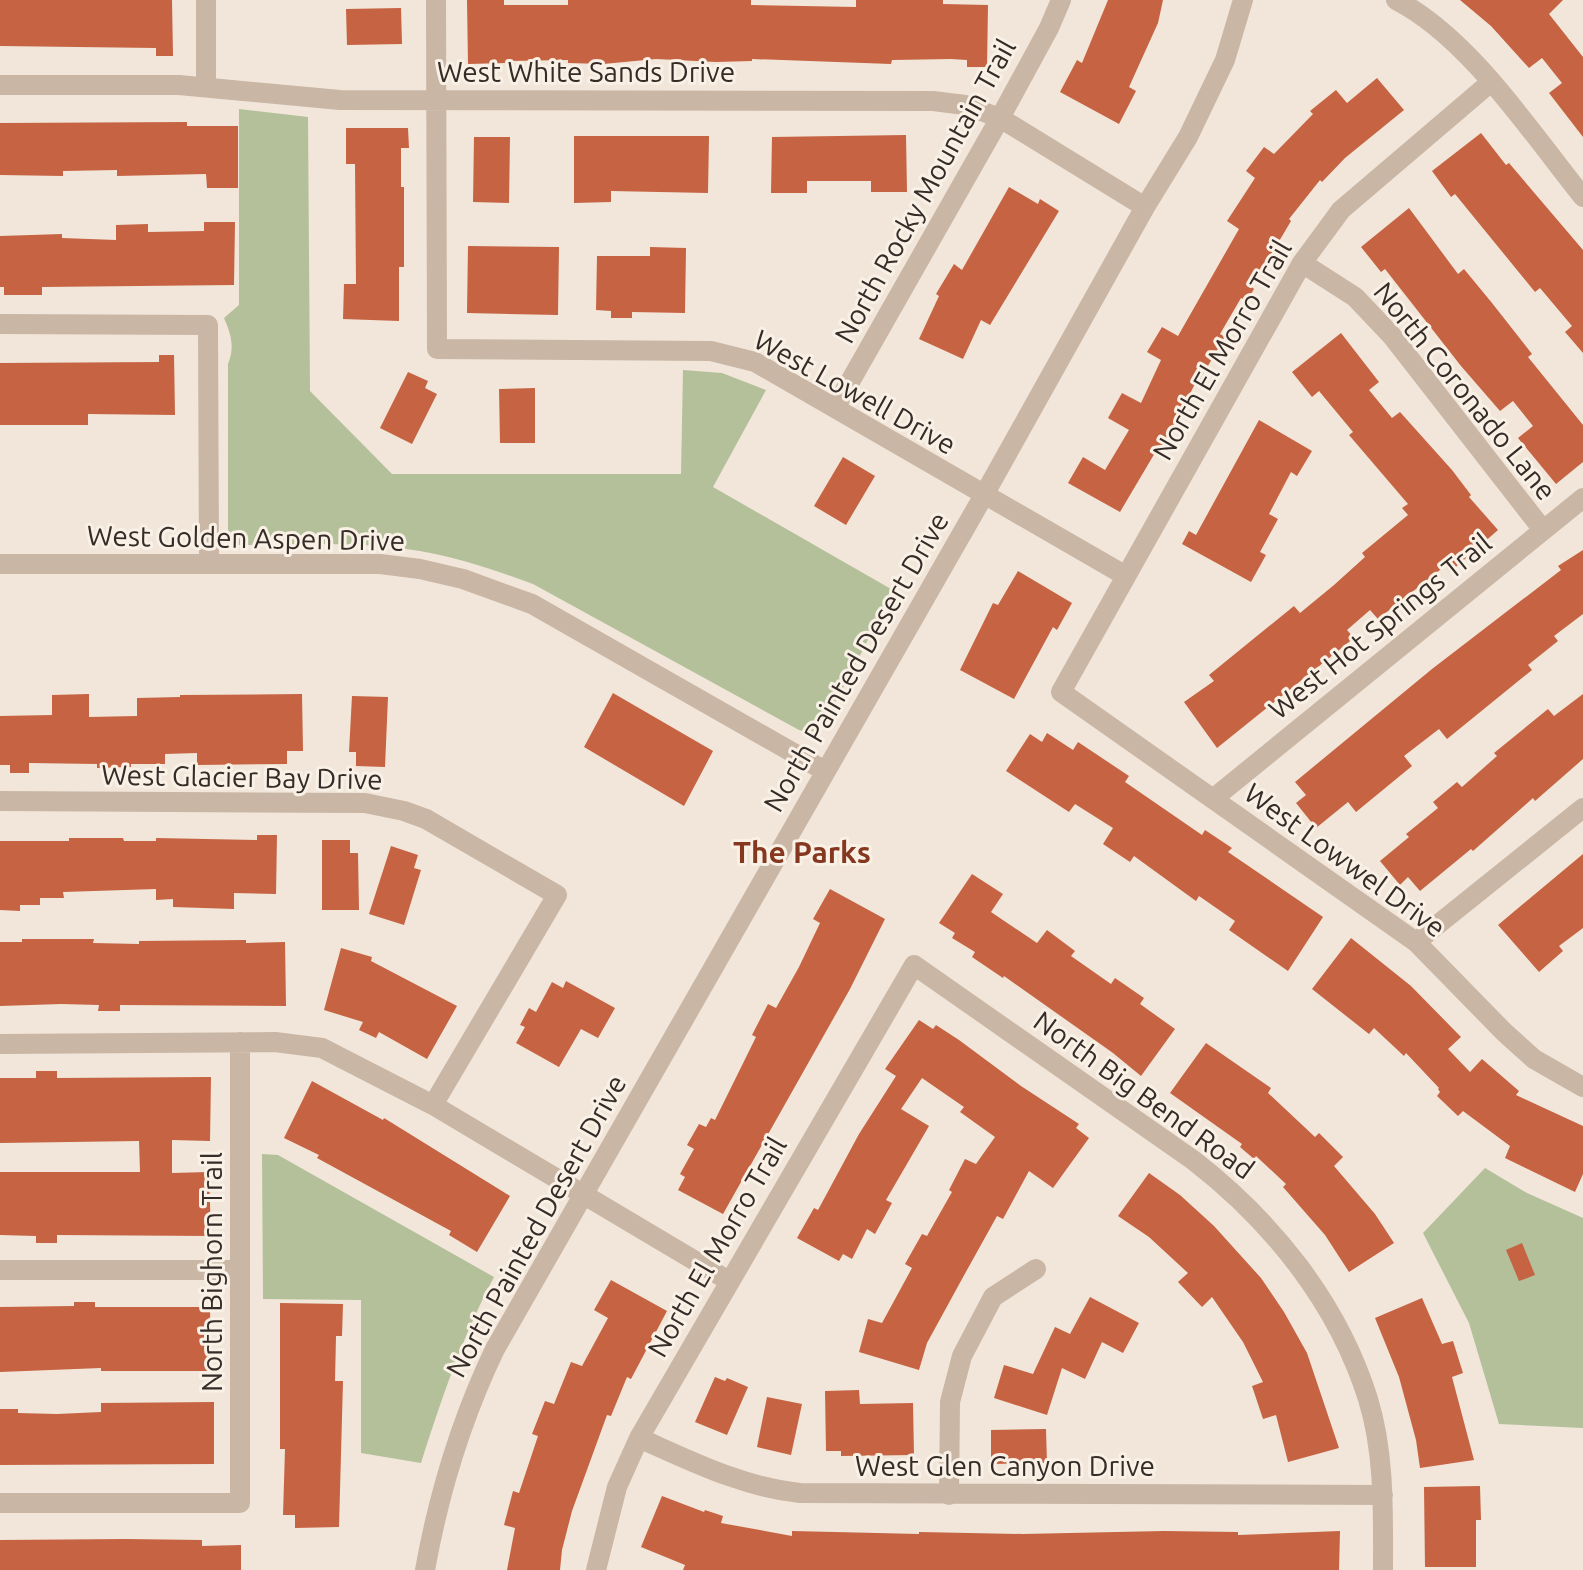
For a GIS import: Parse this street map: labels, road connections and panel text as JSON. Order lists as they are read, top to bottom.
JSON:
{
  "streets": {
    "street": [
      "West White Sands Drive",
      "North Rocky Mountain Trail",
      "North El Morro Trail",
      "North Coronado Lane",
      "West Lowell Drive",
      "West Golden Aspen Drive",
      "West Hot Springs Trail",
      "North Painted Desert Drive",
      "West Glacier Bay Drive",
      "West Lowwel Drive",
      "North Big Bend Road",
      "North Bighorn Trail",
      "West Glen Canyon Drive"
    ]
  },
  "crossings": [
    ["West White Sands Drive", "North Rocky Mountain Trail"],
    ["West White Sands Drive", "West Lowell Drive"],
    ["West White Sands Drive", "North Painted Desert Drive"],
    ["North Rocky Mountain Trail", "West Lowell Drive"],
    ["North El Morro Trail", "North Coronado Lane"],
    ["North El Morro Trail", "West Lowell Drive"],
    ["North El Morro Trail", "West Lowwel Drive"],
    ["North El Morro Trail", "North Big Bend Road"],
    ["North El Morro Trail", "West Glen Canyon Drive"],
    ["North Coronado Lane", "West Hot Springs Trail"],
    ["West Lowell Drive", "North Painted Desert Drive"],
    ["West Golden Aspen Drive", "North Painted Desert Drive"],
    ["West Hot Springs Trail", "West Lowwel Drive"],
    ["North Big Bend Road", "West Glen Canyon Drive"]
  ],
  "districts": ["The Parks"]
}
